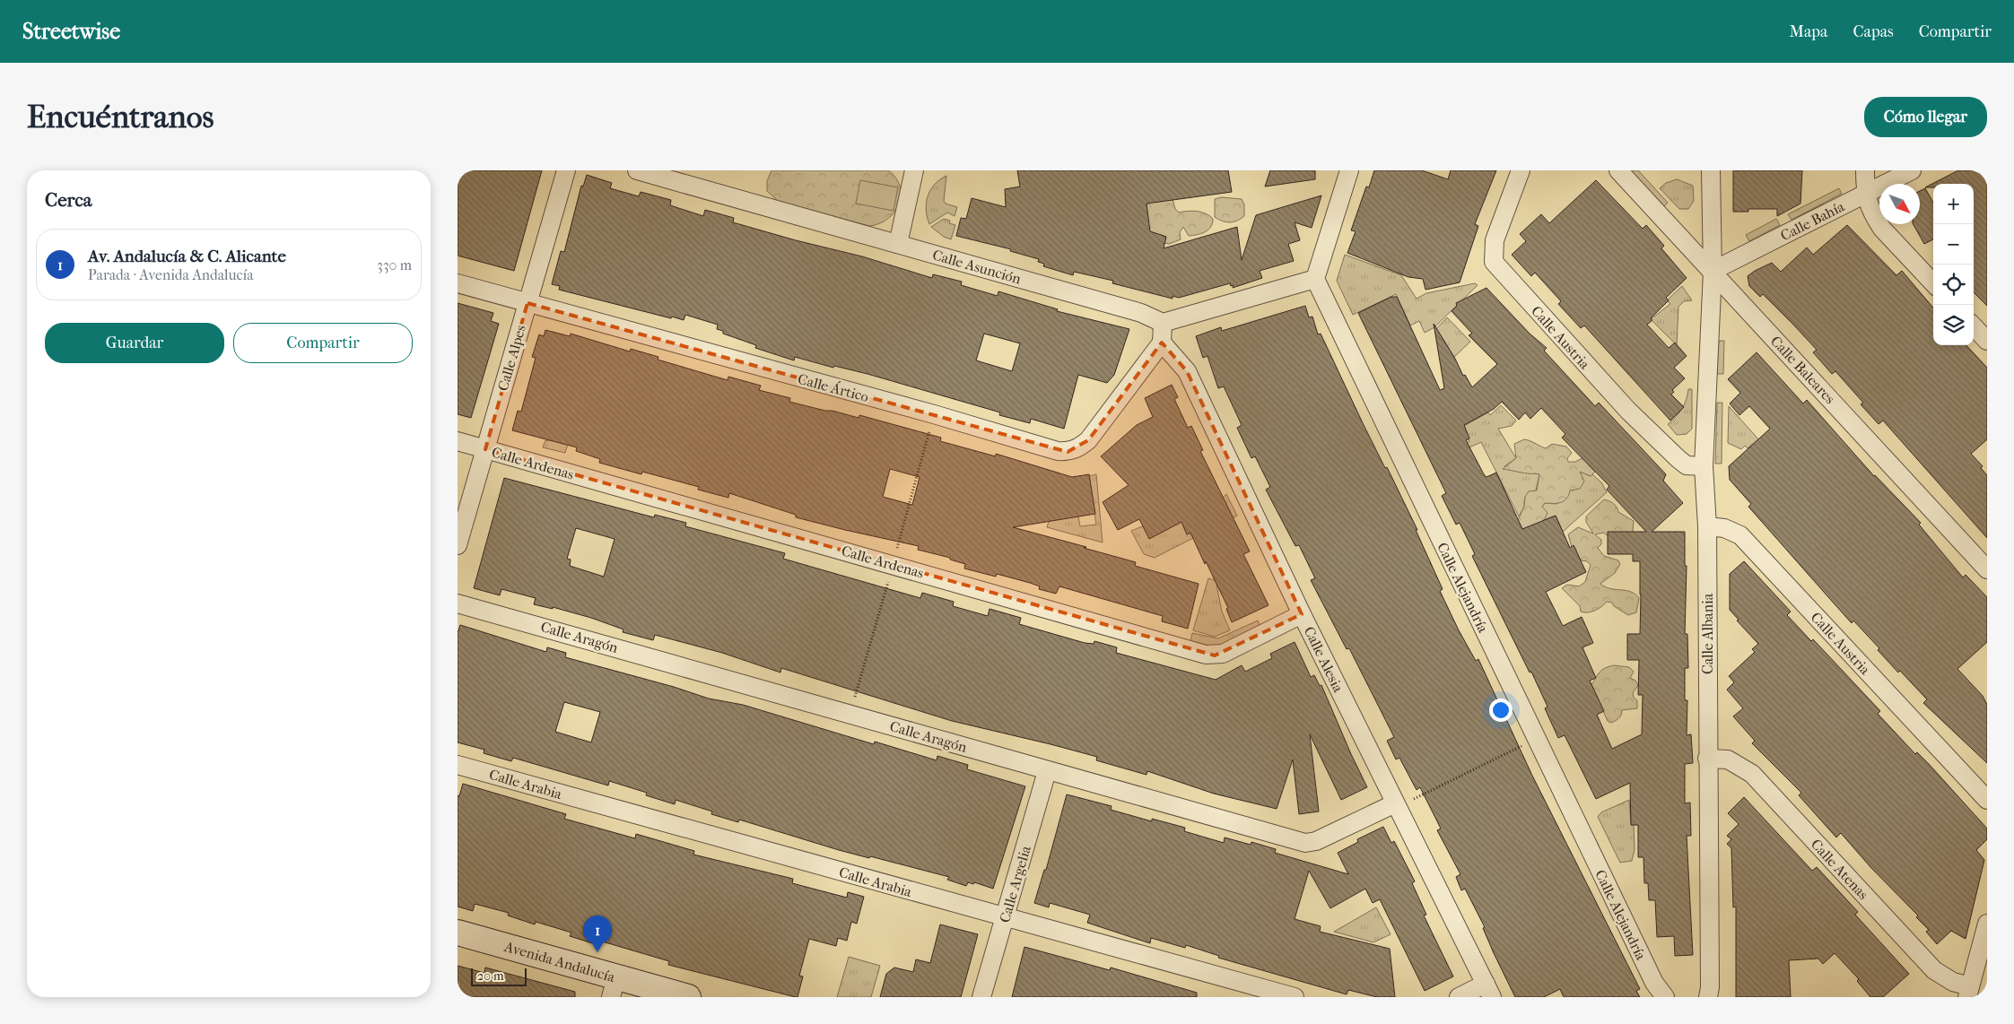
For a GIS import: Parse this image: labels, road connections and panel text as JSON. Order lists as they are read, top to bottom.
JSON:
{
  "streets": {
    "street": [
      "Calle Bahía",
      "Calle Asunción",
      "Calle Austria",
      "Calle Alpes",
      "Calle Baleares",
      "Calle Ártico",
      "Calle Ardenas",
      "Calle Alejandría",
      "Calle Albania",
      "Calle Aragón",
      "Calle Alesia",
      "Calle Arabia",
      "Calle Atenas",
      "Calle Argelia",
      "Avenida Andalucía"
    ]
  },
  "crossings": [
    ["Calle Bahía", "Calle Baleares"],
    ["Calle Bahía", "Calle Albania"],
    ["Calle Austria", "Calle Albania"],
    ["Calle Alpes", "Calle Ártico"],
    ["Calle Alpes", "Calle Ardenas"],
    ["Calle Baleares", "Calle Albania"],
    ["Calle Ártico", "Calle Alesia"],
    ["Calle Ardenas", "Calle Alesia"],
    ["Calle Albania", "Calle Atenas"],
    ["Calle Aragón", "Calle Alesia"],
    ["Calle Aragón", "Calle Argelia"],
    ["Calle Arabia", "Calle Argelia"]
  ],
  "scale_bar": "20 m",
  "north": "bottom right",
  "page": {
    "header": "Streetwise",
    "nav": ["Mapa", "Capas", "Compartir"],
    "buttons": [
      "Cómo llegar",
      ["Guardar", "Compartir"]
    ],
    "title": "Encuéntranos",
    "heading": "Cerca",
    "map_buttons": ["+", "−"],
    "list": [
      {
        "mark": "1",
        "name": "Av. Andalucía & C. Alicante",
        "note": "Parada · Avenida Andalucía",
        "value": "330 m"
      }
    ],
    "pins": "1",
    "scale": "20 m"
  }
}
